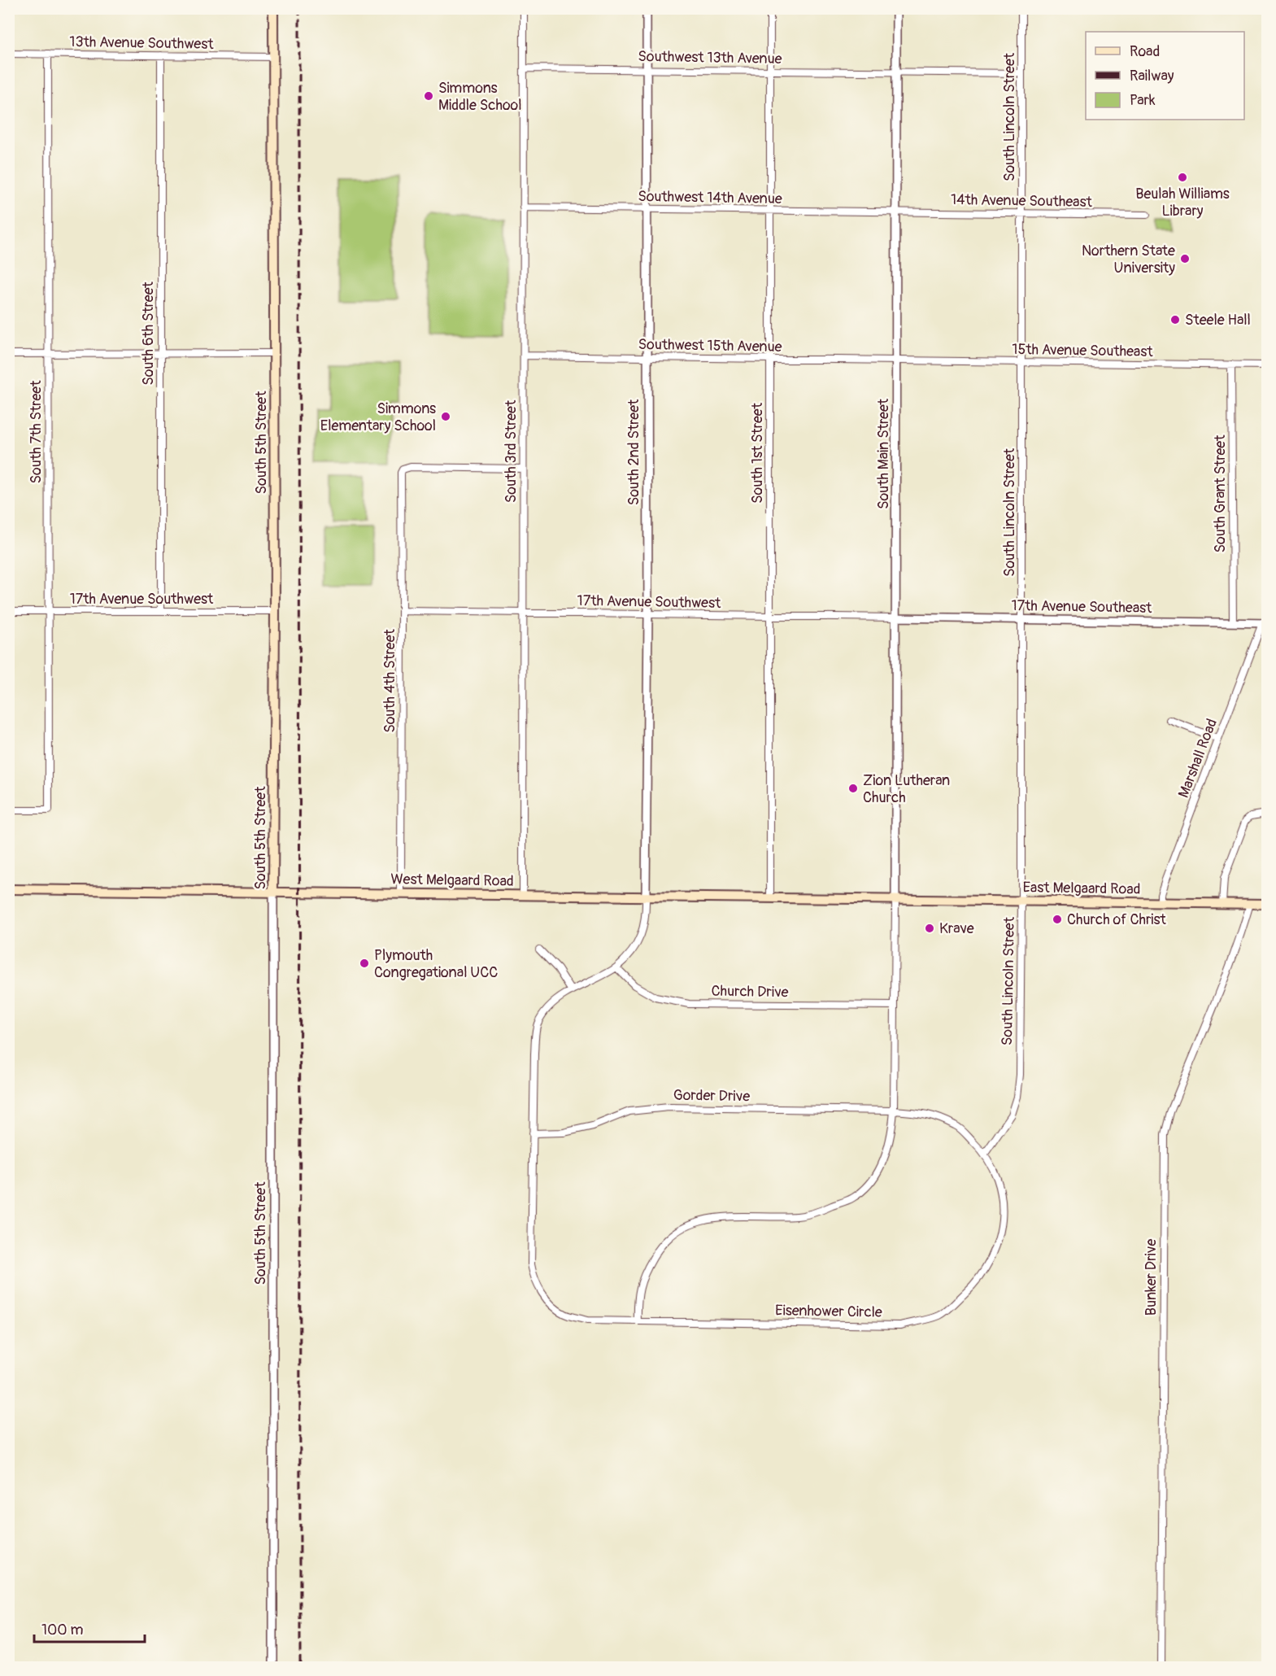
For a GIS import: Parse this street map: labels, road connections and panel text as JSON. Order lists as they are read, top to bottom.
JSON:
{
  "streets": {
    "main road": ["South 5th Street", "West Melgaard Road", "East Melgaard Road"],
    "street": [
      "13th Avenue Southwest",
      "Southwest 13th Avenue",
      "South Lincoln Street",
      "Southwest 14th Avenue",
      "14th Avenue Southeast",
      "South 6th Street",
      "Southwest 15th Avenue",
      "15th Avenue Southeast",
      "South 7th Street",
      "South 3rd Street",
      "South 2nd Street",
      "South 1st Street",
      "South Main Street",
      "South Grant Street",
      "17th Avenue Southwest",
      "17th Avenue Southeast",
      "South 4th Street",
      "Marshall Road",
      "Church Drive",
      "Gorder Drive",
      "Bunker Drive",
      "Eisenhower Circle"
    ]
  },
  "crossings": [
    ["13th Avenue Southwest", "South 6th Street"],
    ["13th Avenue Southwest", "South 7th Street"],
    ["13th Avenue Southwest", "South 5th Street"],
    ["Southwest 13th Avenue", "South Lincoln Street"],
    ["Southwest 13th Avenue", "South 3rd Street"],
    ["Southwest 13th Avenue", "South 2nd Street"],
    ["Southwest 13th Avenue", "South 1st Street"],
    ["Southwest 13th Avenue", "South Main Street"],
    ["South Lincoln Street", "14th Avenue Southeast"],
    ["South Lincoln Street", "15th Avenue Southeast"],
    ["South Lincoln Street", "17th Avenue Southeast"],
    ["South Lincoln Street", "East Melgaard Road"],
    ["South Lincoln Street", "Eisenhower Circle"],
    ["Southwest 14th Avenue", "14th Avenue Southeast"],
    ["Southwest 14th Avenue", "South 3rd Street"],
    ["Southwest 14th Avenue", "South 2nd Street"],
    ["Southwest 14th Avenue", "South 1st Street"],
    ["Southwest 14th Avenue", "South Main Street"],
    ["14th Avenue Southeast", "South Main Street"],
    ["South 6th Street", "17th Avenue Southwest"],
    ["Southwest 15th Avenue", "15th Avenue Southeast"],
    ["Southwest 15th Avenue", "South 3rd Street"],
    ["Southwest 15th Avenue", "South 2nd Street"],
    ["Southwest 15th Avenue", "South 1st Street"],
    ["Southwest 15th Avenue", "South Main Street"],
    ["15th Avenue Southeast", "South Main Street"],
    ["15th Avenue Southeast", "South Grant Street"],
    ["South 7th Street", "17th Avenue Southwest"],
    ["South 5th Street", "17th Avenue Southwest"],
    ["South 5th Street", "West Melgaard Road"],
    ["South 3rd Street", "17th Avenue Southwest"],
    ["South 3rd Street", "South 4th Street"],
    ["South 3rd Street", "West Melgaard Road"],
    ["South 2nd Street", "17th Avenue Southwest"],
    ["South 2nd Street", "West Melgaard Road"],
    ["South 2nd Street", "Eisenhower Circle"],
    ["South 1st Street", "17th Avenue Southwest"],
    ["South 1st Street", "West Melgaard Road"],
    ["South Main Street", "17th Avenue Southwest"],
    ["South Main Street", "17th Avenue Southeast"],
    ["South Main Street", "West Melgaard Road"],
    ["South Main Street", "East Melgaard Road"],
    ["South Grant Street", "17th Avenue Southeast"],
    ["17th Avenue Southwest", "17th Avenue Southeast"],
    ["17th Avenue Southwest", "South 4th Street"],
    ["17th Avenue Southeast", "Marshall Road"],
    ["South 4th Street", "West Melgaard Road"],
    ["Marshall Road", "East Melgaard Road"],
    ["West Melgaard Road", "East Melgaard Road"],
    ["West Melgaard Road", "Eisenhower Circle"],
    ["East Melgaard Road", "Bunker Drive"],
    ["Church Drive", "Eisenhower Circle"],
    ["Gorder Drive", "Eisenhower Circle"]
  ],
  "places": [
    "Simmons Middle School",
    "Beulah Williams Library",
    "Northern State University",
    "Steele Hall",
    "Simmons Elementary School",
    "Zion Lutheran Church",
    "Church of Christ",
    "Krave",
    "Plymouth Congregational UCC"
  ],
  "legend": ["Road", "Railway", "Park"],
  "scale_bar": "100 m"
}
